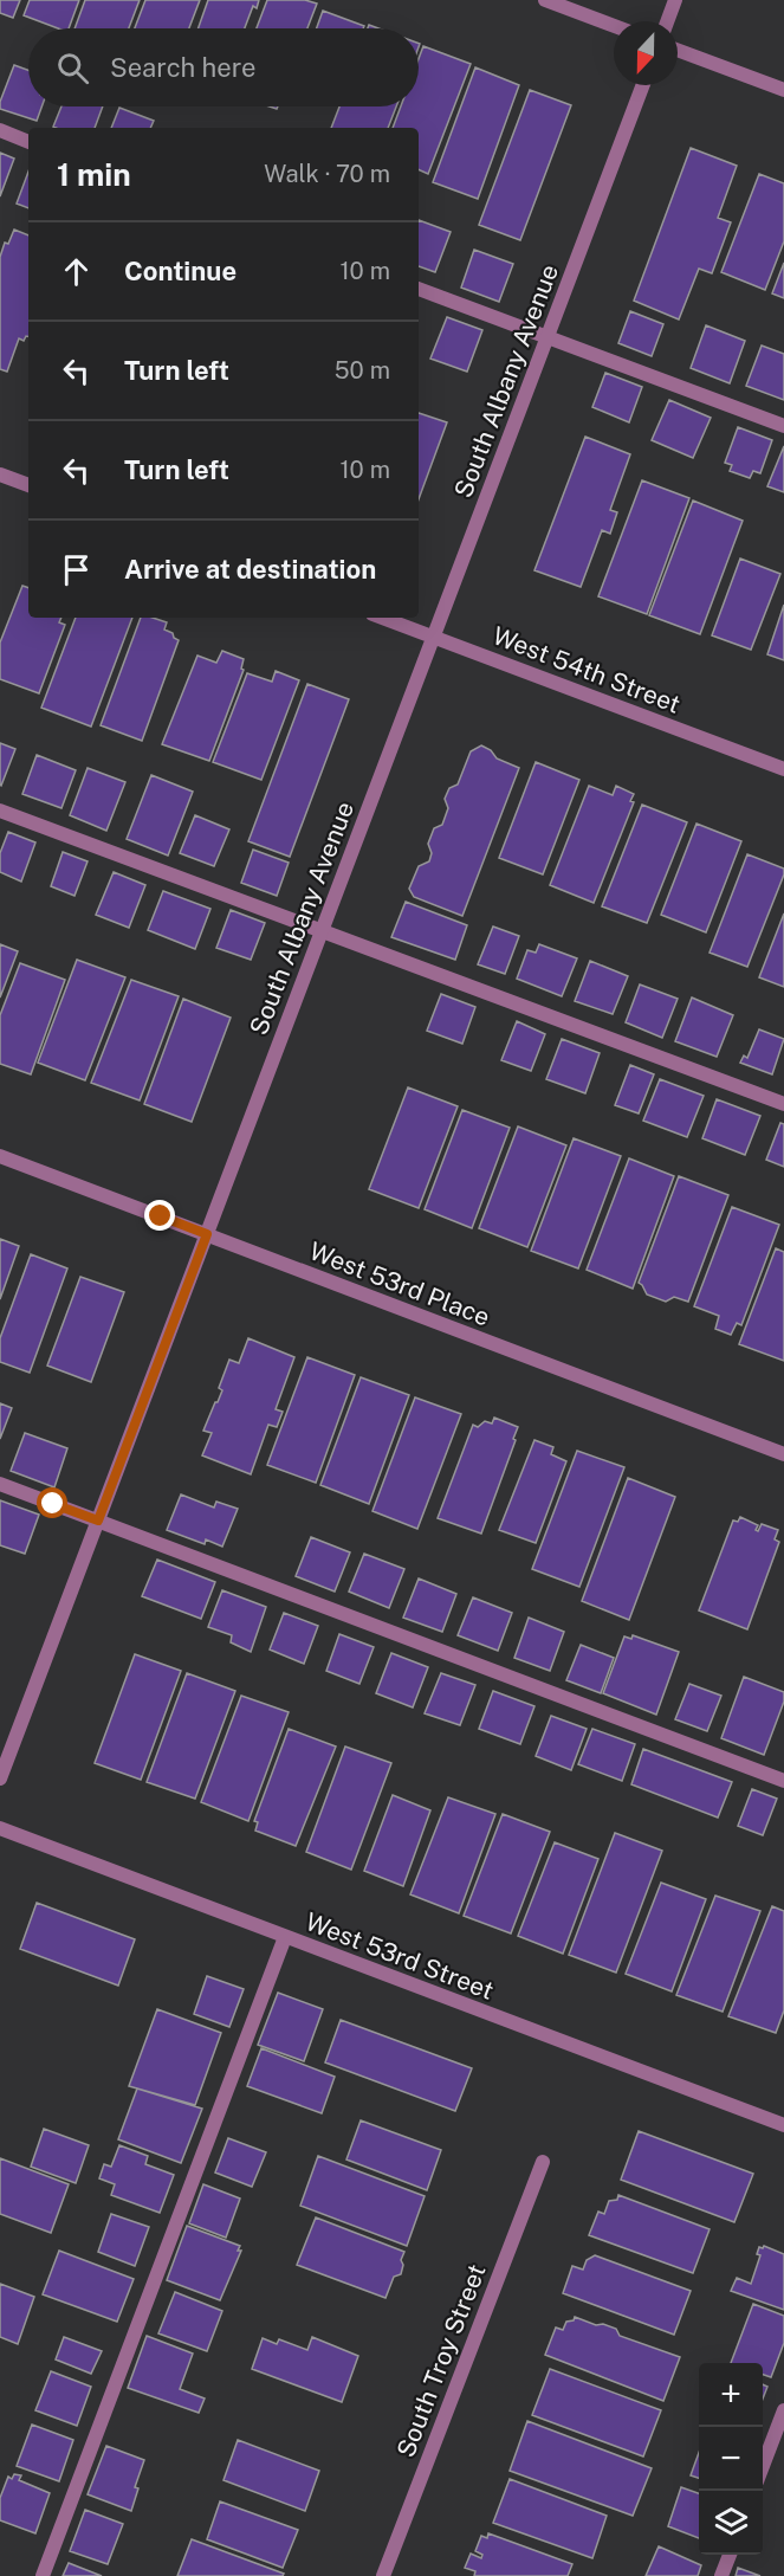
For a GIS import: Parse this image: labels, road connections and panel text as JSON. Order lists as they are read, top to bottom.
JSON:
{
  "streets": {
    "street": [
      "South Albany Avenue",
      "West 54th Street",
      "West 53rd Place",
      "West 53rd Street",
      "South Troy Street"
    ]
  },
  "crossings": [
    ["South Albany Avenue", "West 54th Street"],
    ["South Albany Avenue", "West 53rd Place"]
  ],
  "north": "bottom",
  "page": {
    "search": "Search here",
    "heading": ["1 min", "Walk · 70 m"],
    "list": [
      ["Continue", "10 m"],
      ["Turn left", "50 m"],
      ["Turn left", "10 m"],
      "Arrive at destination"
    ],
    "map_buttons": ["+", "−"]
  }
}
